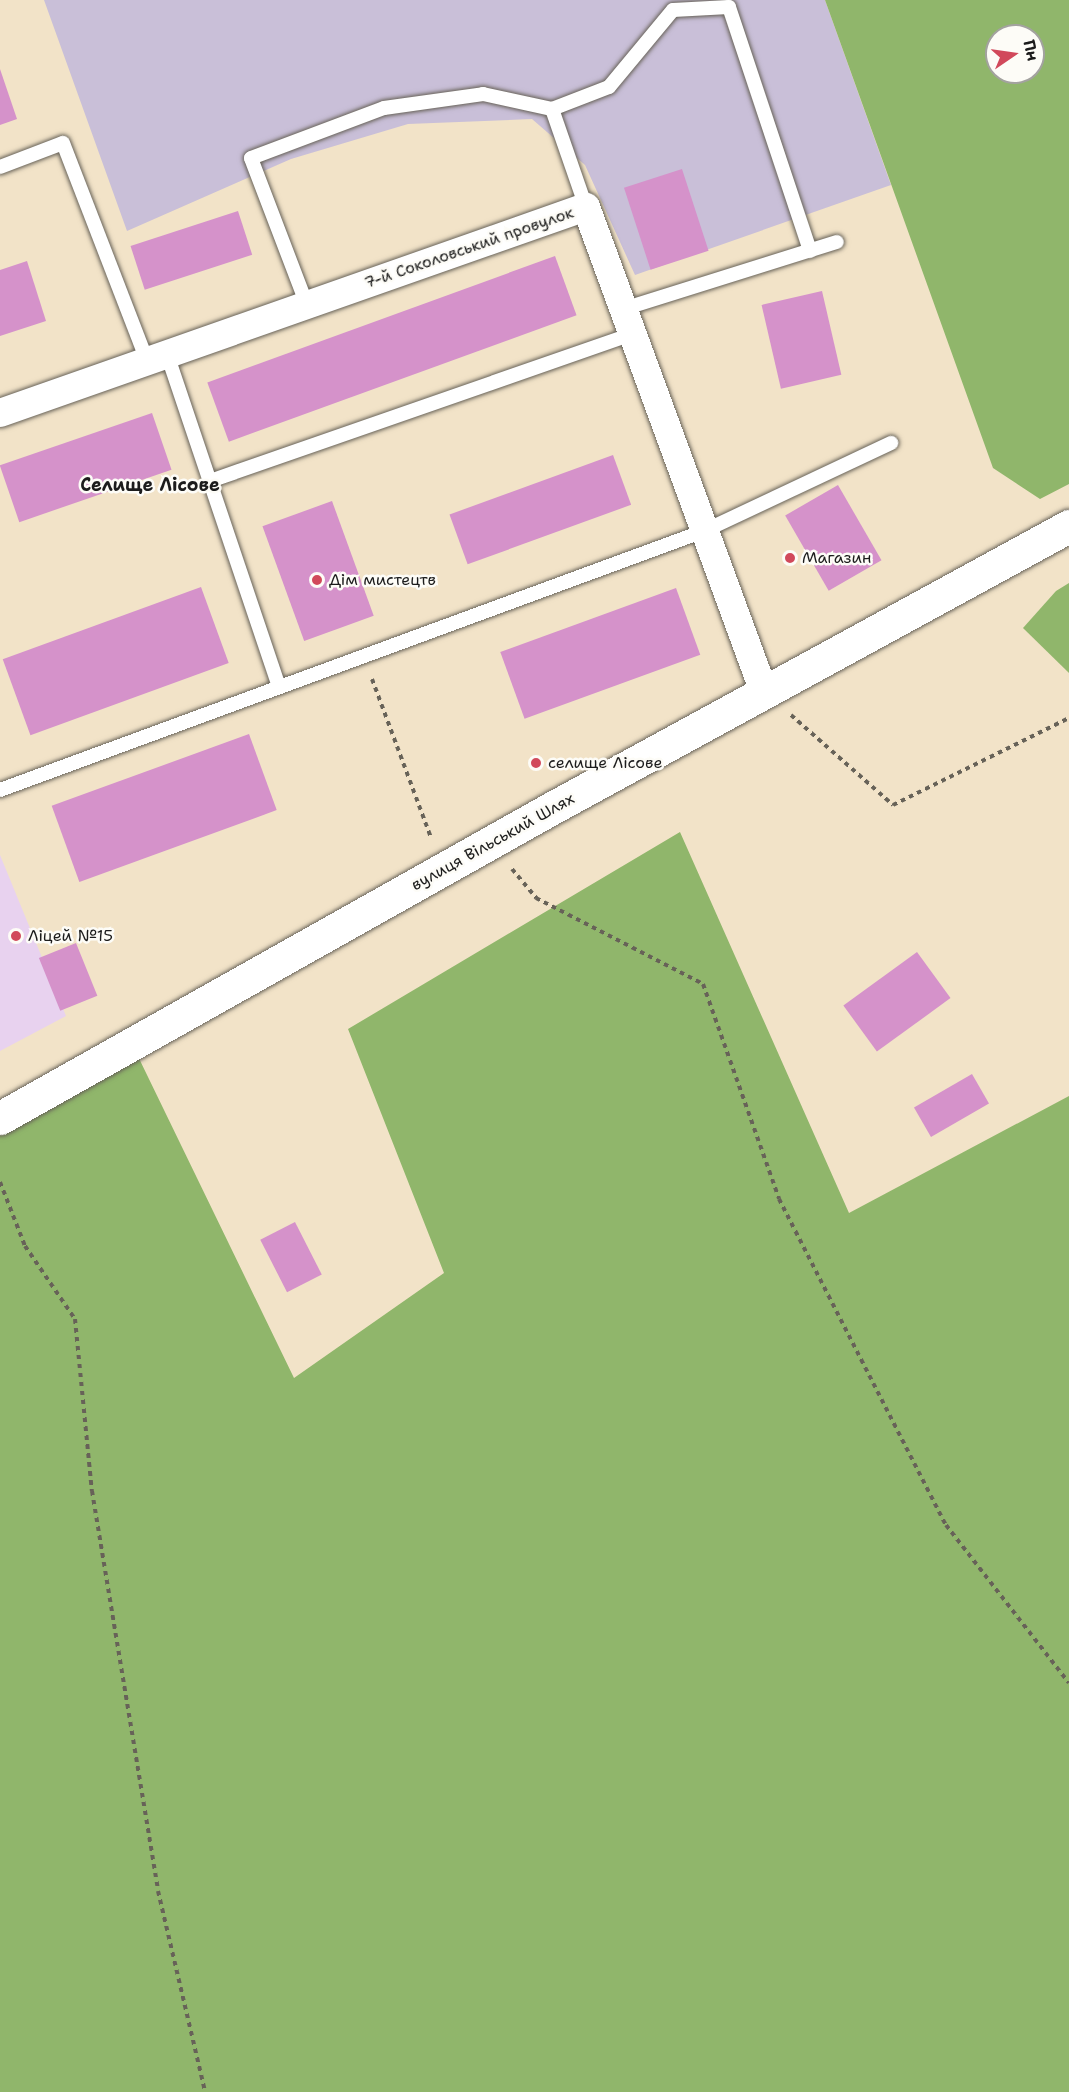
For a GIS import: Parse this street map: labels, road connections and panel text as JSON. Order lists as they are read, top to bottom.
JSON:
{
  "streets": {
    "street": ["7-й Соколовський провулок", "вулиця Вільський Шлях"]
  },
  "crossings": [
    ["7-й Соколовський провулок", "вулиця Вільський Шлях"]
  ],
  "districts": ["Селище Лісове"],
  "places": [
    "Магазин",
    "Дім мистецтв",
    "селище Лісове",
    "Ліцей №15"
  ],
  "north": "right"
}
